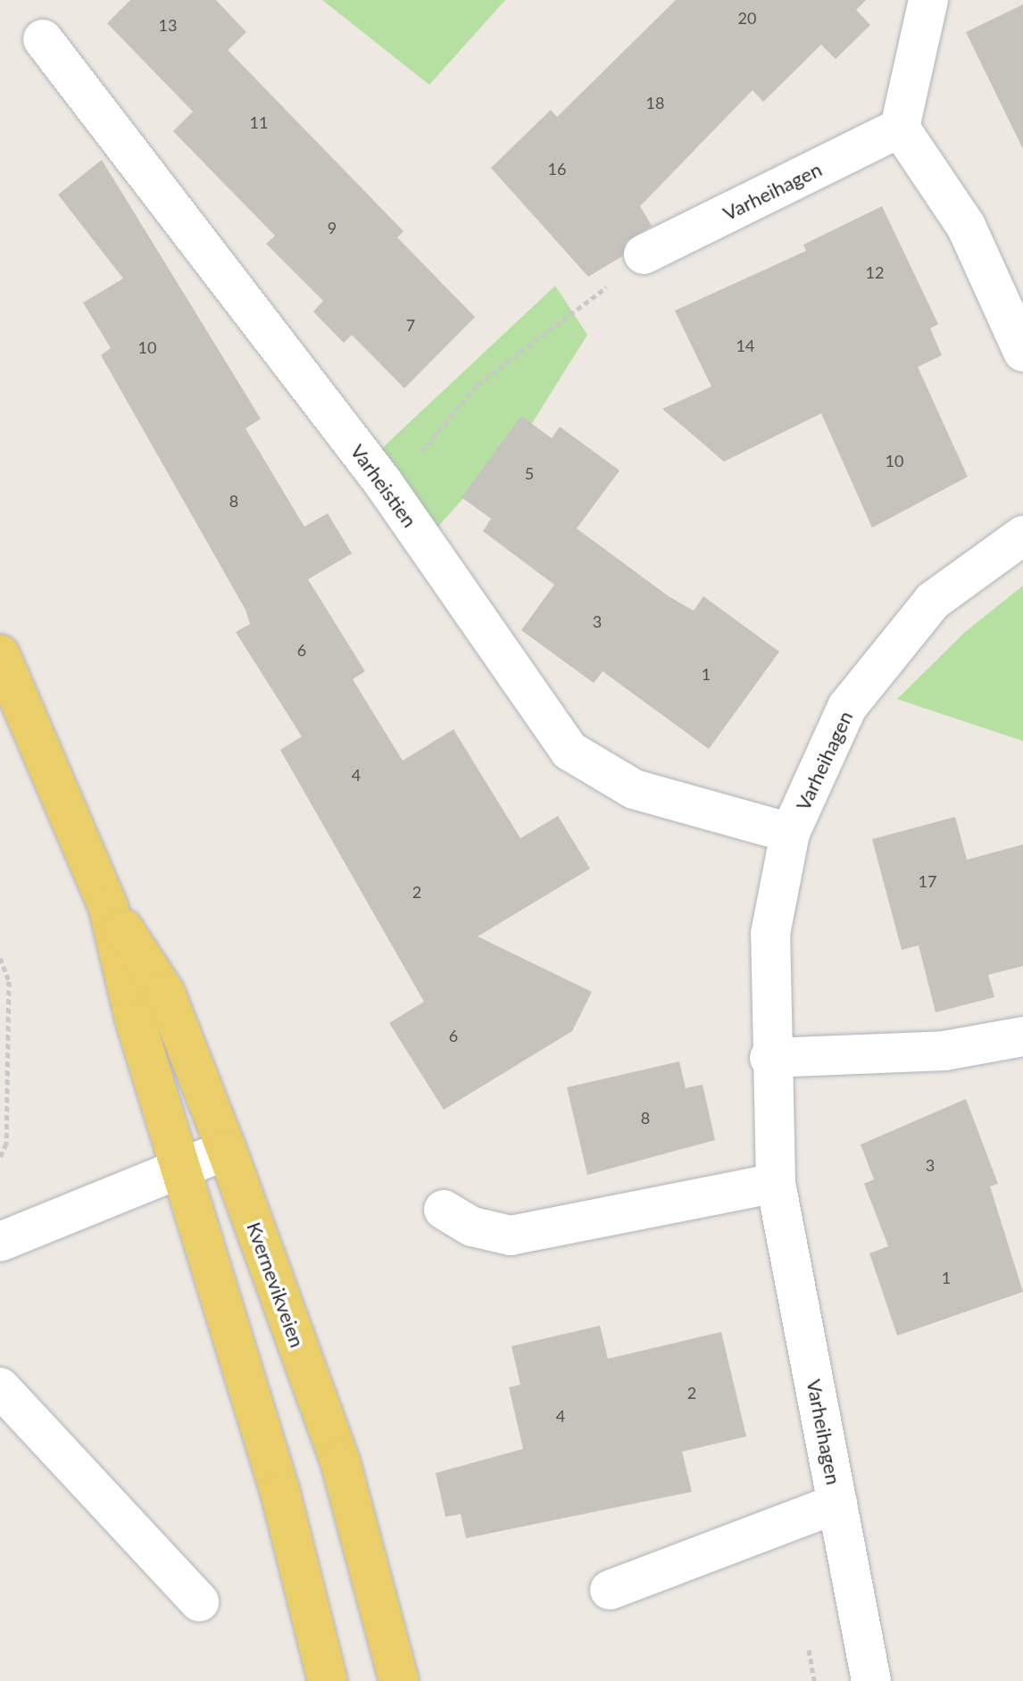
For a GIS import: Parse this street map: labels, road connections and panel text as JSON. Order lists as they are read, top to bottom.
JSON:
{
  "streets": {
    "main road": ["Kvernevikveien"],
    "street": ["Varheihagen", "Varheistien"]
  },
  "crossings": [
    ["Varheihagen", "Varheistien"]
  ],
  "house_numbers": [
    "20",
    "13",
    "18",
    "11",
    "16",
    "9",
    "12",
    "7",
    "14",
    "10",
    "10",
    "5",
    "8",
    "3",
    "6",
    "1",
    "4",
    "17",
    "2",
    "6",
    "8",
    "3",
    "1",
    "2",
    "4"
  ]
}
